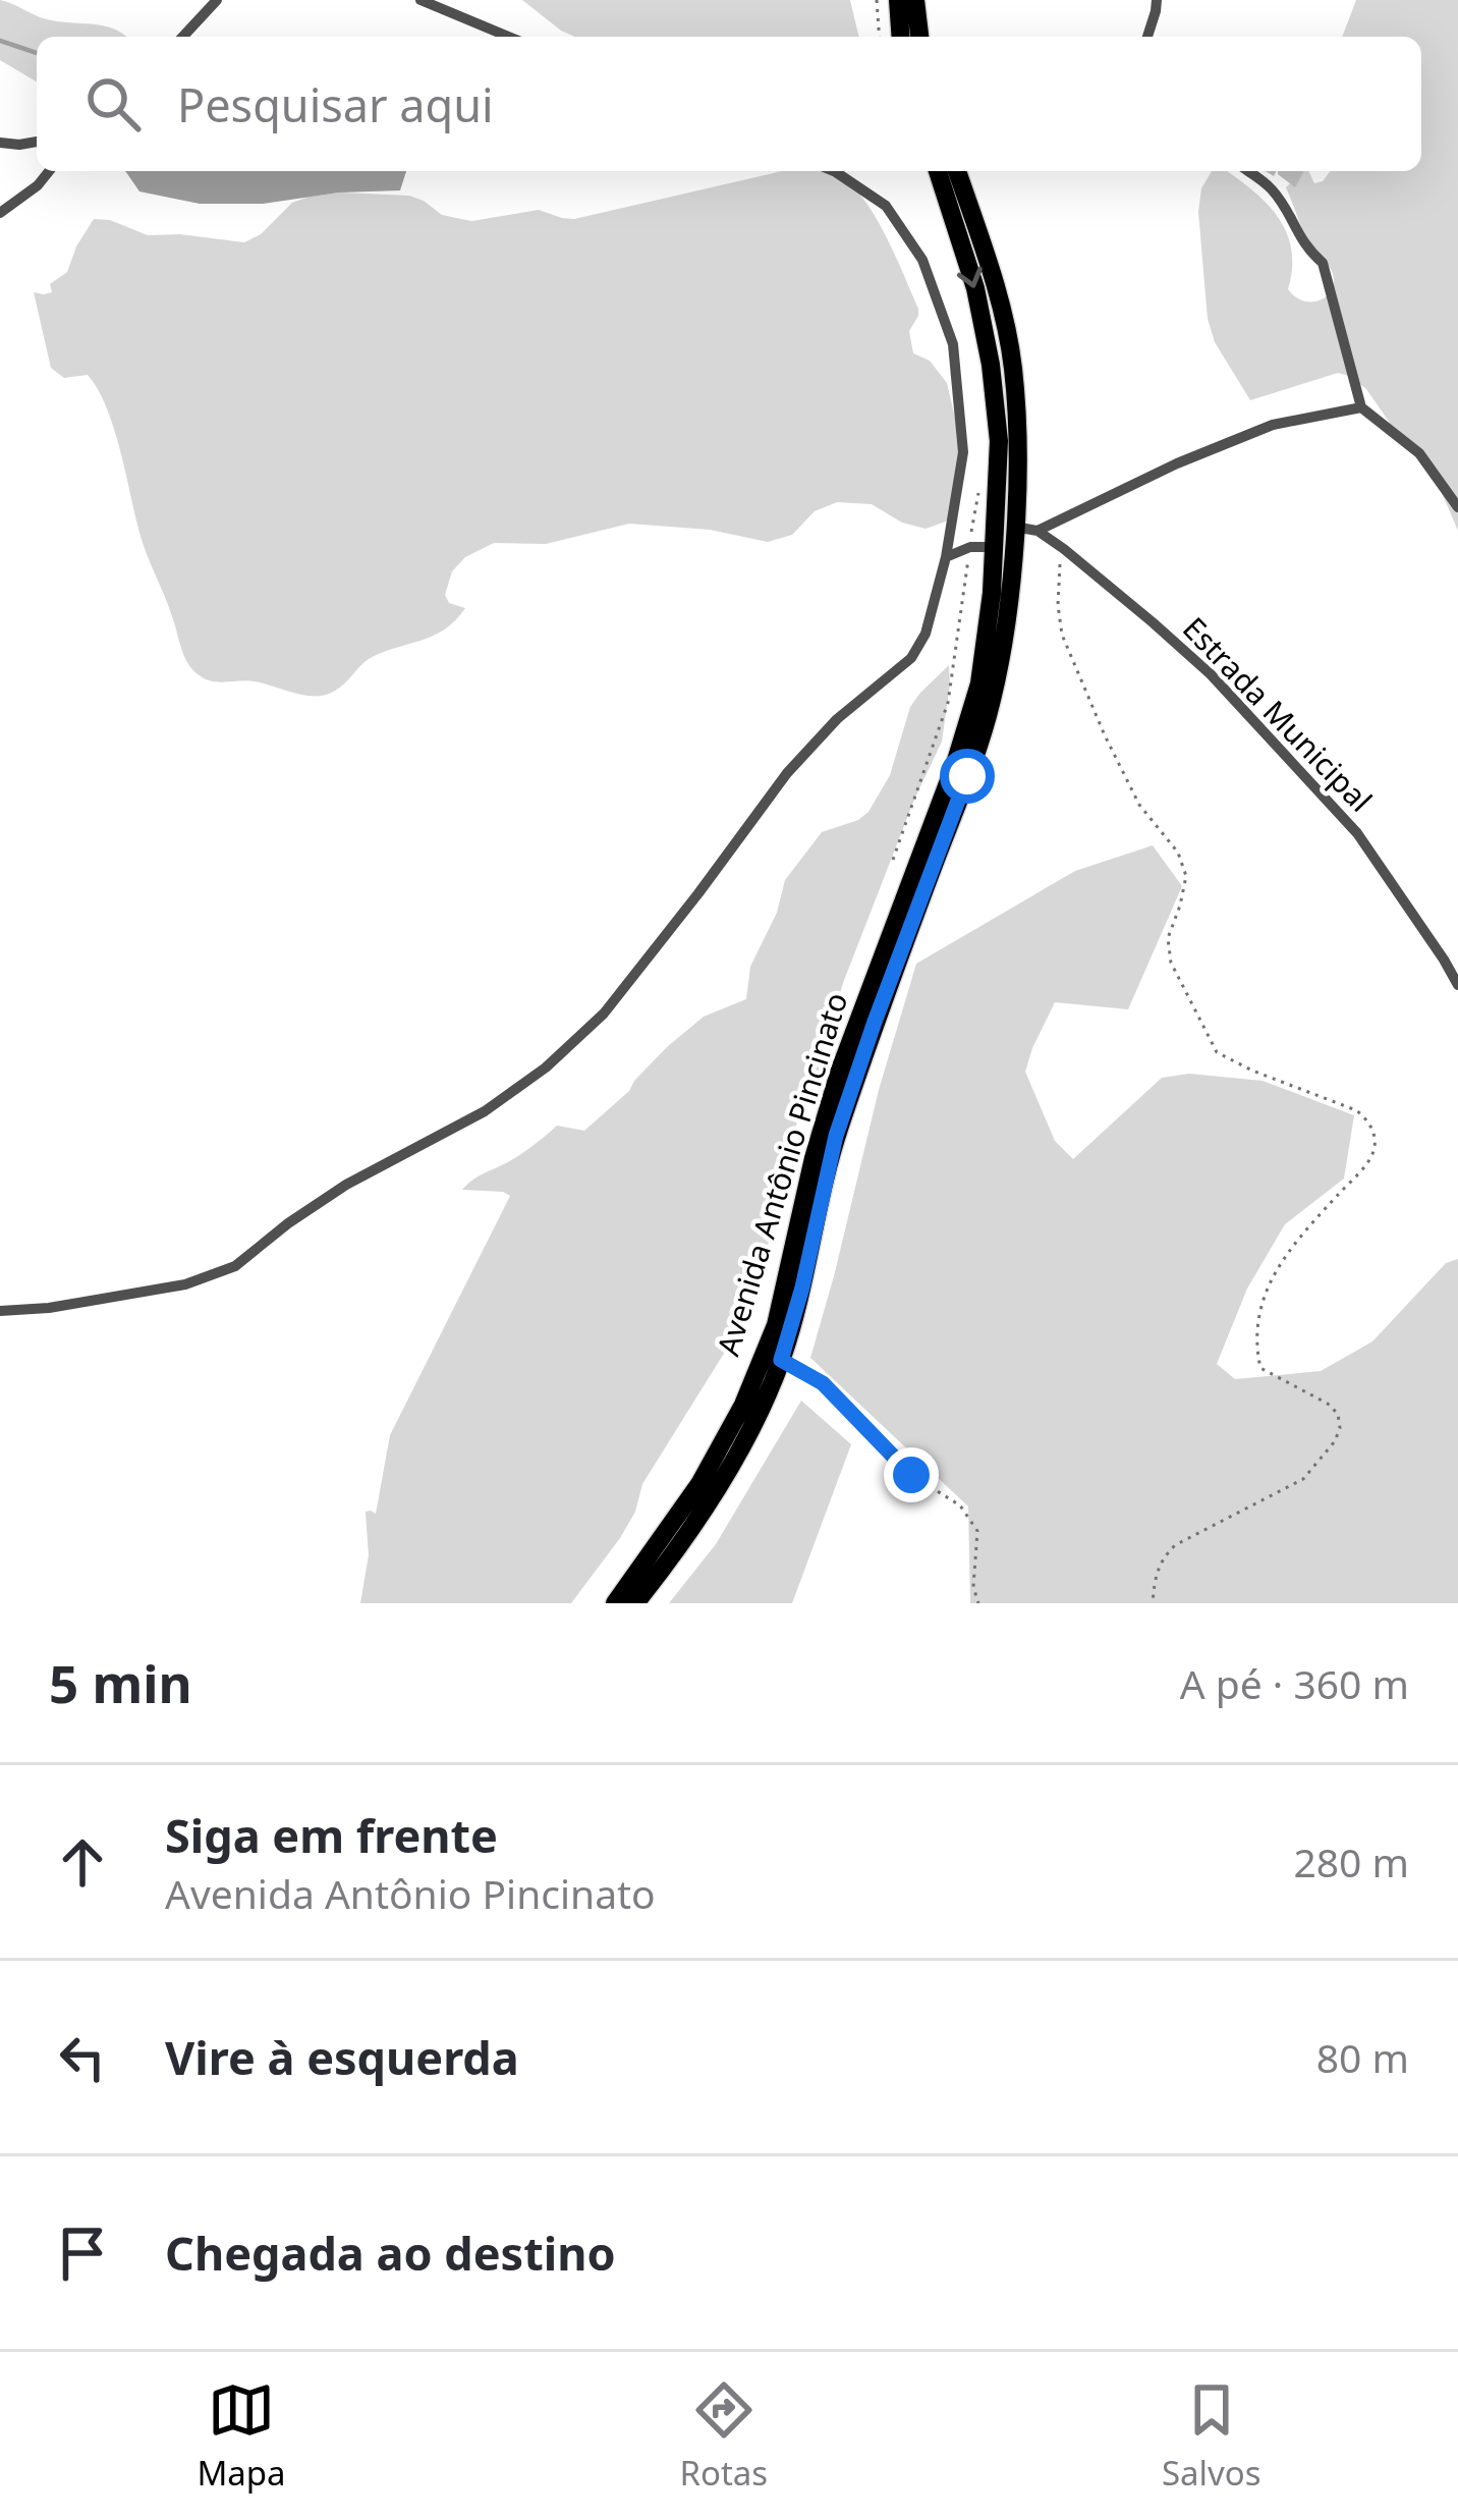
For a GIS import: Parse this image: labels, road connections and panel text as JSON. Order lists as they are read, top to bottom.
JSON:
{
  "streets": {
    "main road": ["Avenida Antônio Pincinato"],
    "street": ["Estrada Municipal"]
  },
  "crossings": [
    ["Estrada Municipal", "Avenida Antônio Pincinato"]
  ],
  "page": {
    "search": "Pesquisar aqui",
    "heading": ["5 min", "A pé · 360 m"],
    "list": [
      ["Siga em frente", "Avenida Antônio Pincinato", "280 m"],
      ["Vire à esquerda", "80 m"],
      "Chegada ao destino"
    ],
    "nav": ["Mapa", "Rotas", "Salvos"]
  }
}
